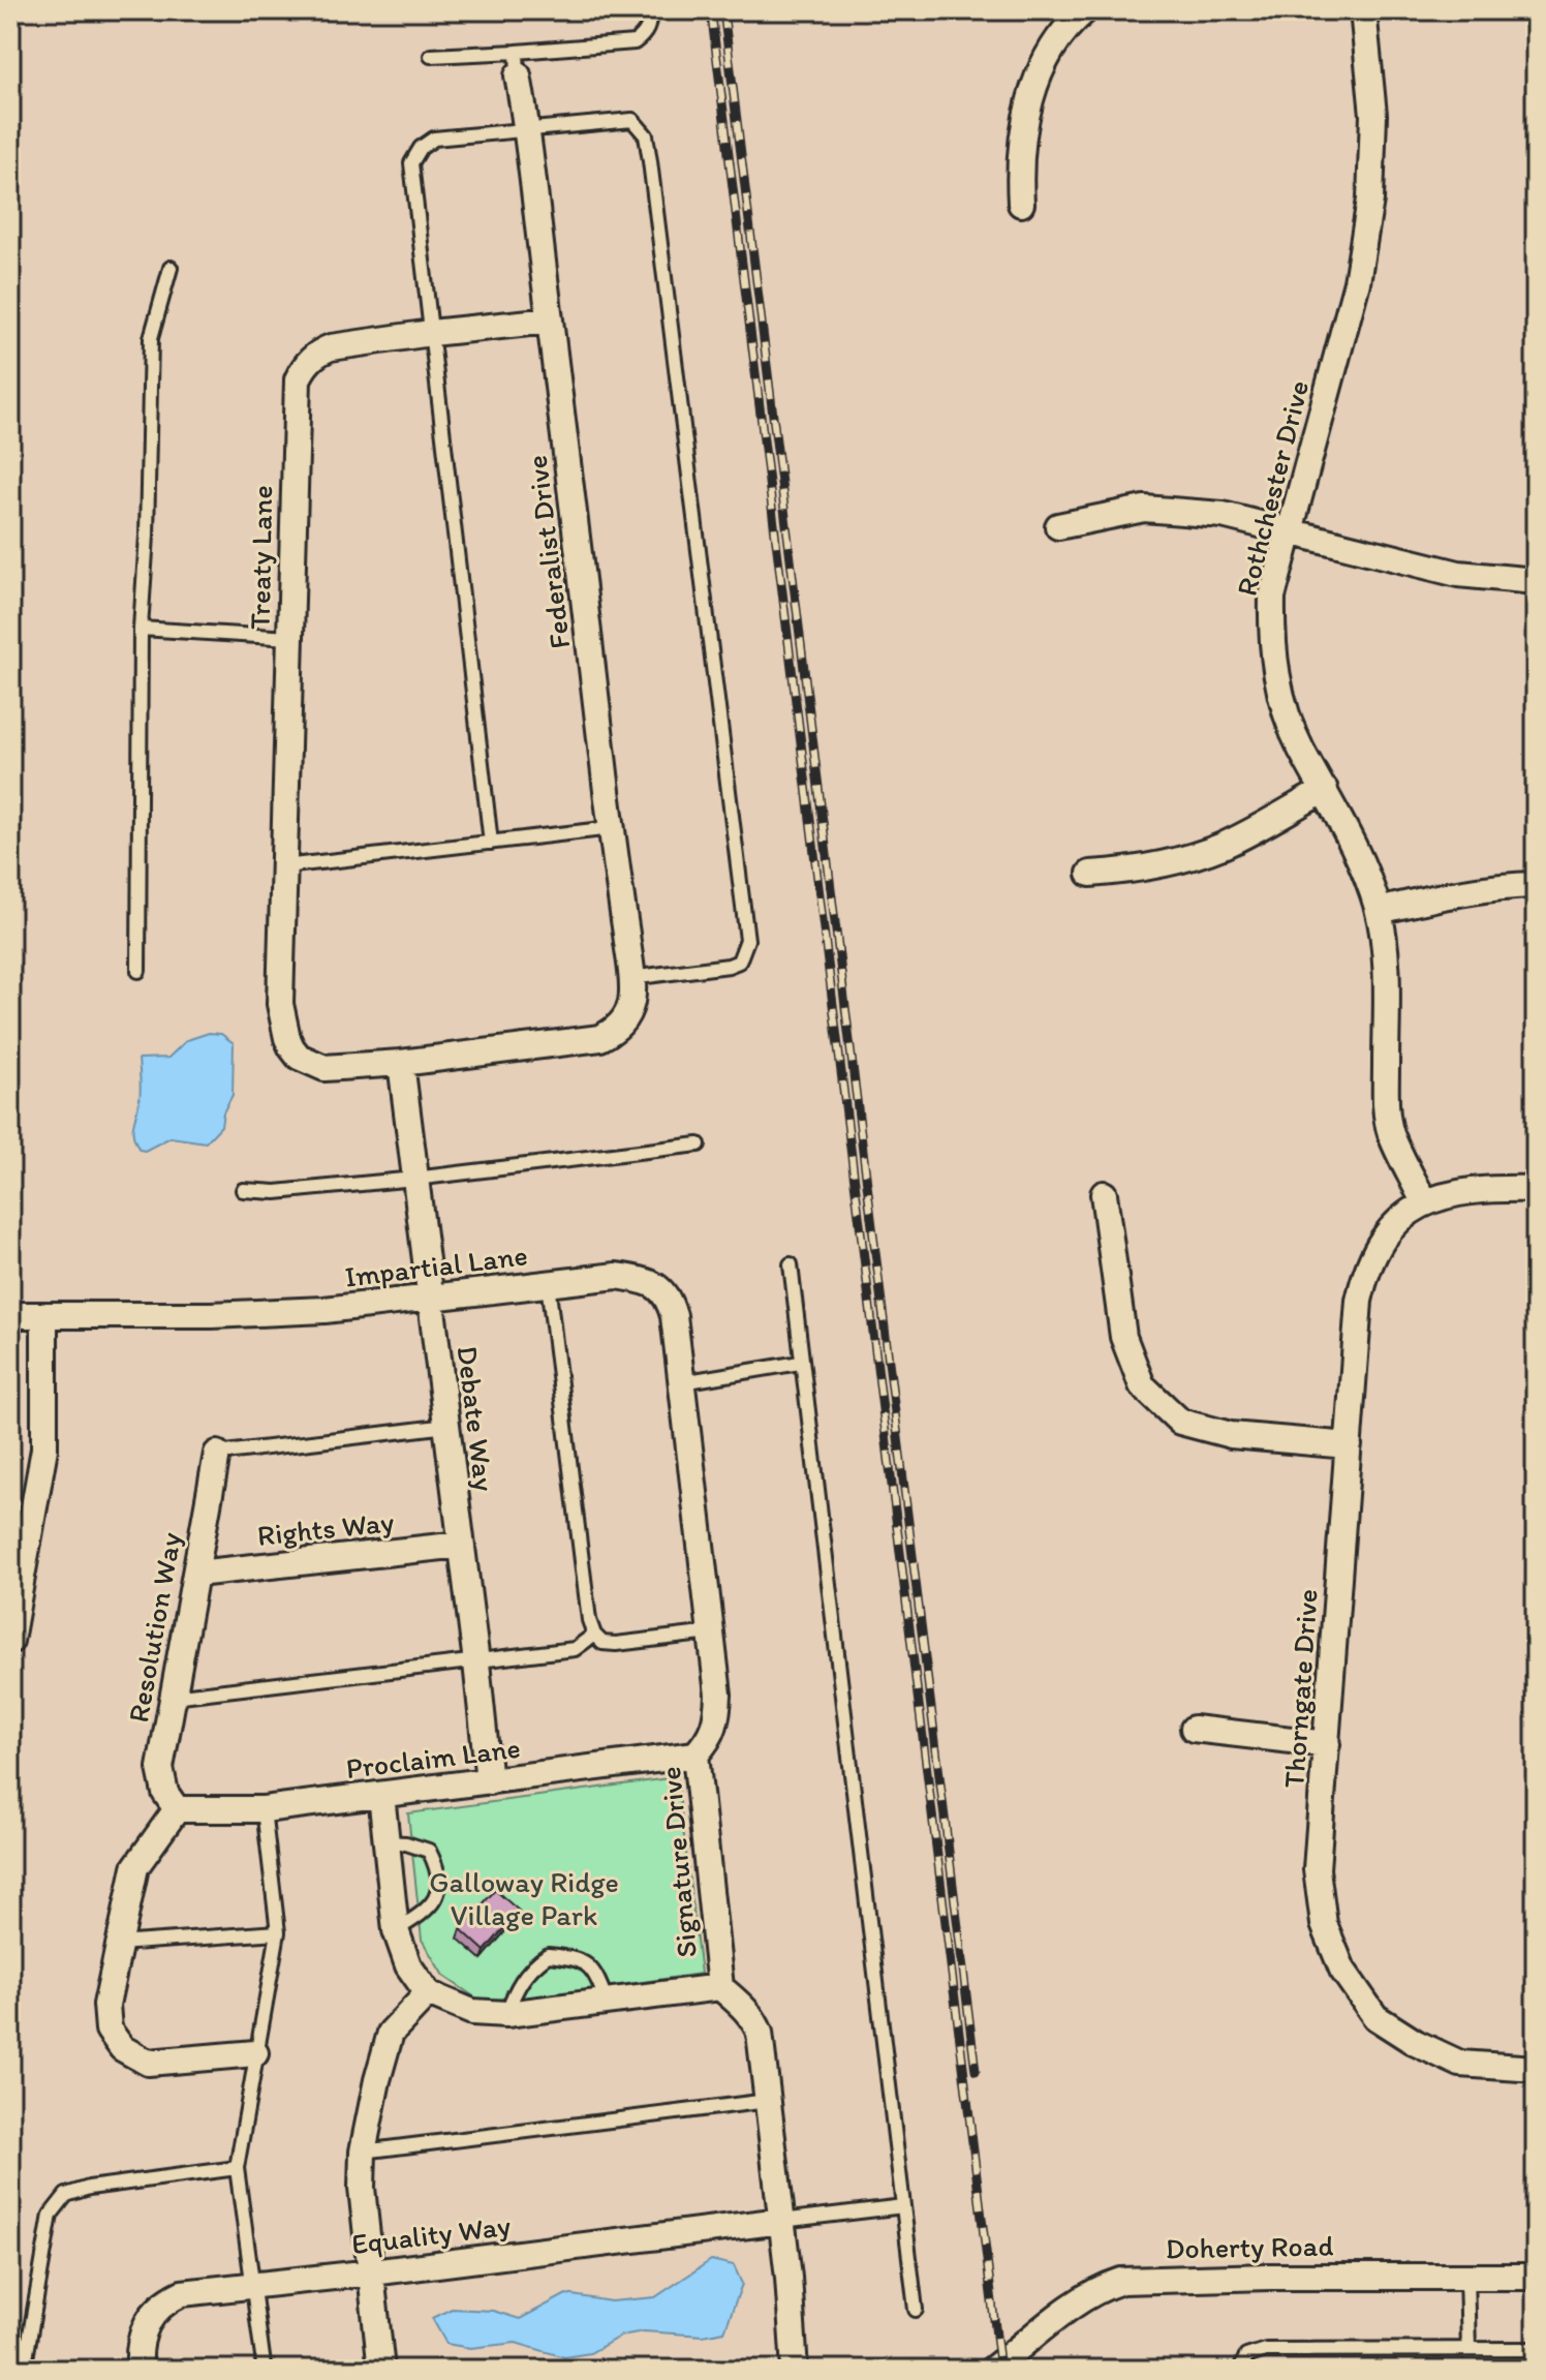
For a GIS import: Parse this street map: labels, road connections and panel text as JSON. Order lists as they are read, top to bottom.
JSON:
{
  "streets": {
    "street": [
      "Rothchester Drive",
      "Federalist Drive",
      "Treaty Lane",
      "Impartial Lane",
      "Debate Way",
      "Rights Way",
      "Resolution Way",
      "Thorngate Drive",
      "Proclaim Lane",
      "Signature Drive",
      "Equality Way",
      "Doherty Road"
    ]
  },
  "crossings": [
    ["Rothchester Drive", "Thorngate Drive"],
    ["Federalist Drive", "Treaty Lane"],
    ["Federalist Drive", "Debate Way"],
    ["Treaty Lane", "Debate Way"],
    ["Impartial Lane", "Debate Way"],
    ["Impartial Lane", "Signature Drive"],
    ["Debate Way", "Rights Way"],
    ["Debate Way", "Proclaim Lane"],
    ["Rights Way", "Resolution Way"],
    ["Resolution Way", "Proclaim Lane"],
    ["Proclaim Lane", "Signature Drive"],
    ["Signature Drive", "Equality Way"]
  ],
  "parks": ["Galloway Ridge Village Park"]
}
